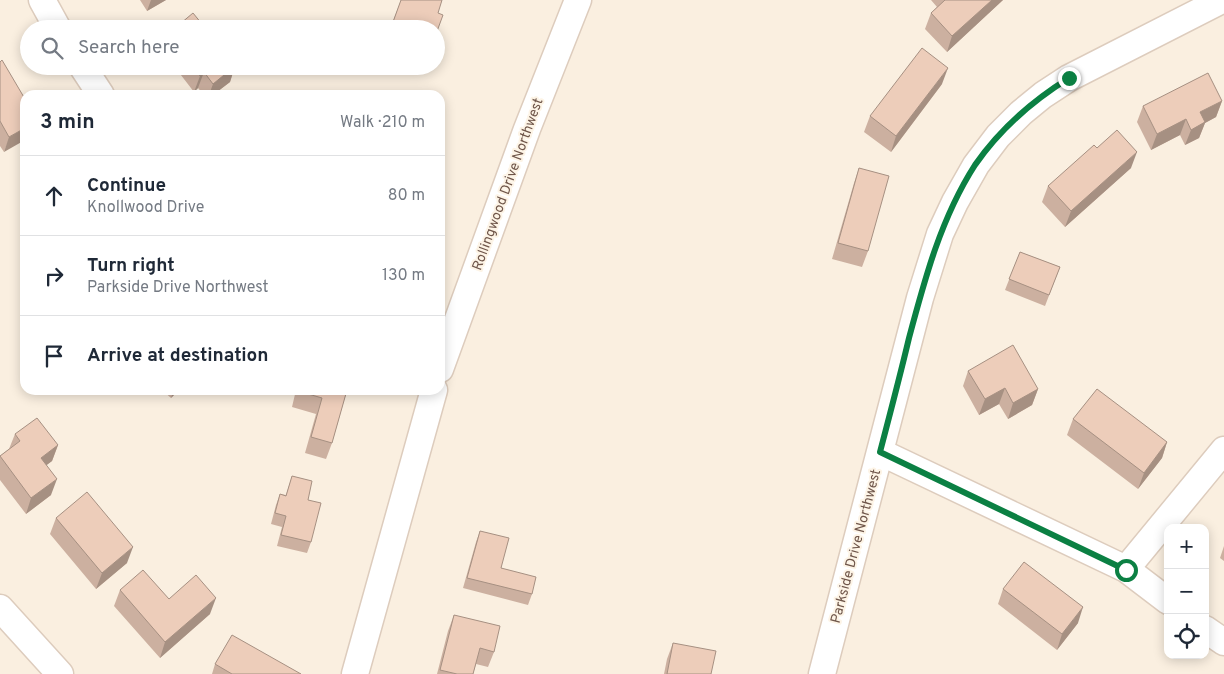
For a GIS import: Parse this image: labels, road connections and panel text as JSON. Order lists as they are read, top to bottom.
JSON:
{
  "streets": {
    "street": ["Rollingwood Drive Northwest", "Parkside Drive Northwest"]
  },
  "page": {
    "search": "Search here",
    "heading": ["3 min", "Walk · 210 m"],
    "list": [
      ["Continue", "Knollwood Drive", "80 m"],
      ["Turn right", "Parkside Drive Northwest", "130 m"],
      "Arrive at destination"
    ],
    "map_buttons": ["+", "−"]
  }
}
